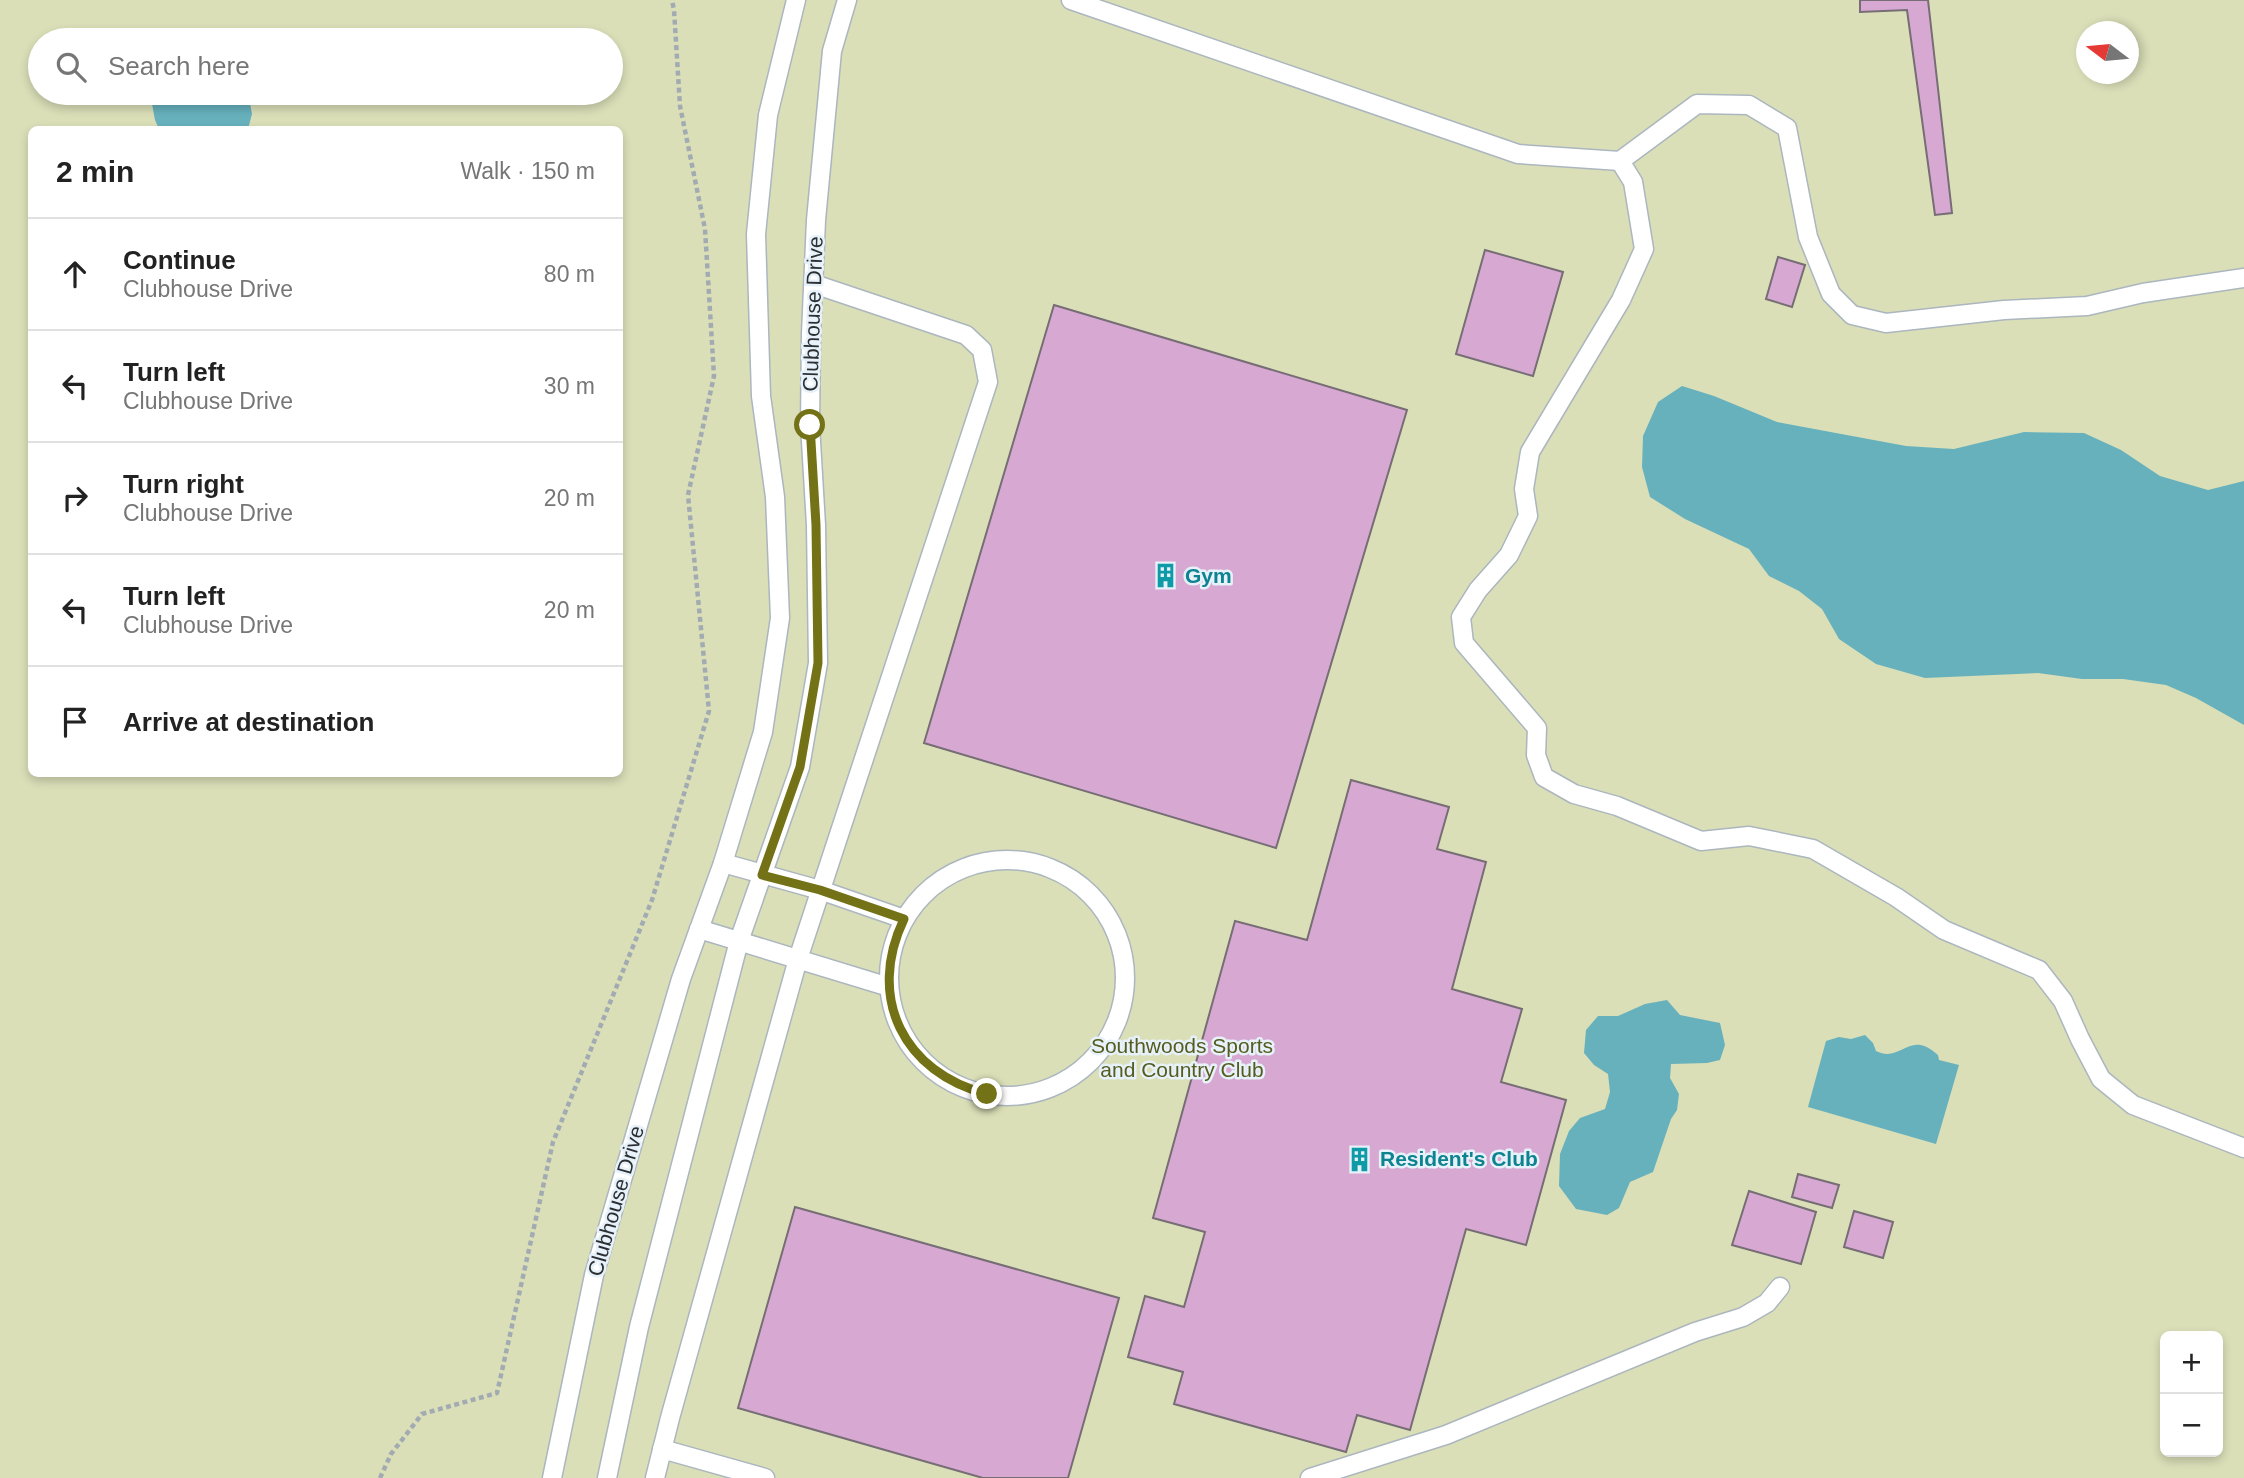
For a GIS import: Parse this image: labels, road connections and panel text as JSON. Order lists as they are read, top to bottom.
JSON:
{
  "streets": {
    "lane": ["Clubhouse Drive"]
  },
  "parks": ["Southwoods Sports and Country Club"],
  "places": {
    "building": ["Gym", "Resident's Club"]
  },
  "north": "left",
  "page": {
    "search": "Search here",
    "heading": ["2 min", "Walk · 150 m"],
    "list": [
      ["Continue", "Clubhouse Drive", "80 m"],
      ["Turn left", "Clubhouse Drive", "30 m"],
      ["Turn right", "Clubhouse Drive", "20 m"],
      ["Turn left", "Clubhouse Drive", "20 m"],
      "Arrive at destination"
    ],
    "map_buttons": ["+", "−"]
  }
}
